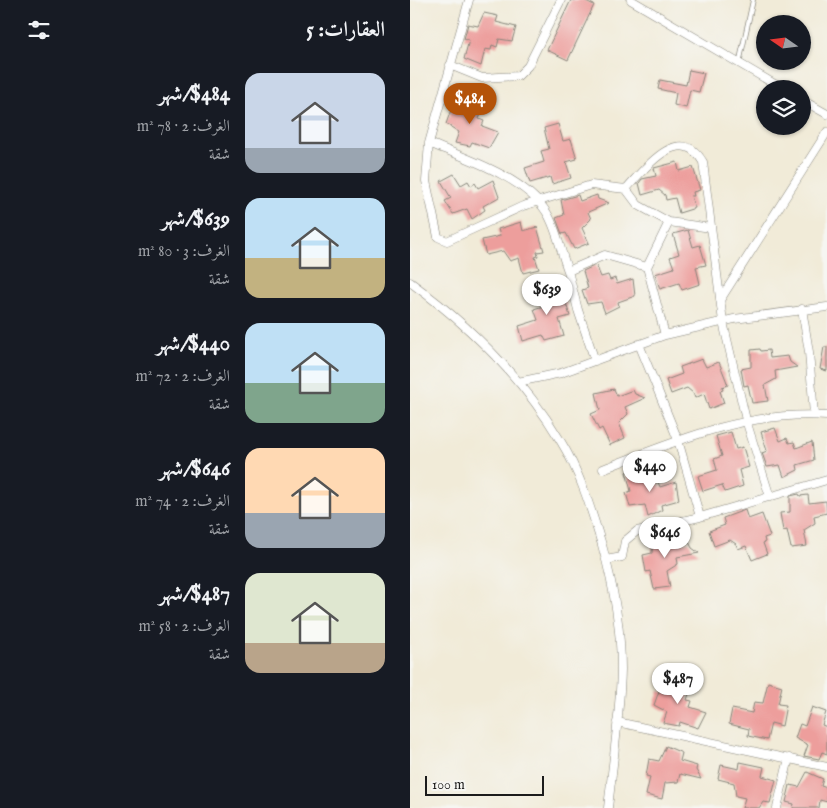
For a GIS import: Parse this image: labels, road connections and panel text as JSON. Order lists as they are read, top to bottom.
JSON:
{
  "scale_bar": "100 m",
  "north": "left",
  "page": {
    "heading": "العقارات: 5",
    "list": [
      {
        "name": "$484/شهر",
        "note": "الغرف: 2 · 78 m² · شقة"
      },
      {
        "name": "$639/شهر",
        "note": "الغرف: 3 · 80 m² · شقة"
      },
      {
        "name": "$440/شهر",
        "note": "الغرف: 2 · 72 m² · شقة"
      },
      {
        "name": "$646/شهر",
        "note": "الغرف: 2 · 74 m² · شقة"
      },
      {
        "name": "$487/شهر",
        "note": "الغرف: 2 · 58 m² · شقة"
      }
    ],
    "price": [
      "$484",
      "$639",
      "$440",
      "$646",
      "$487"
    ],
    "scale": "100 m"
  }
}
